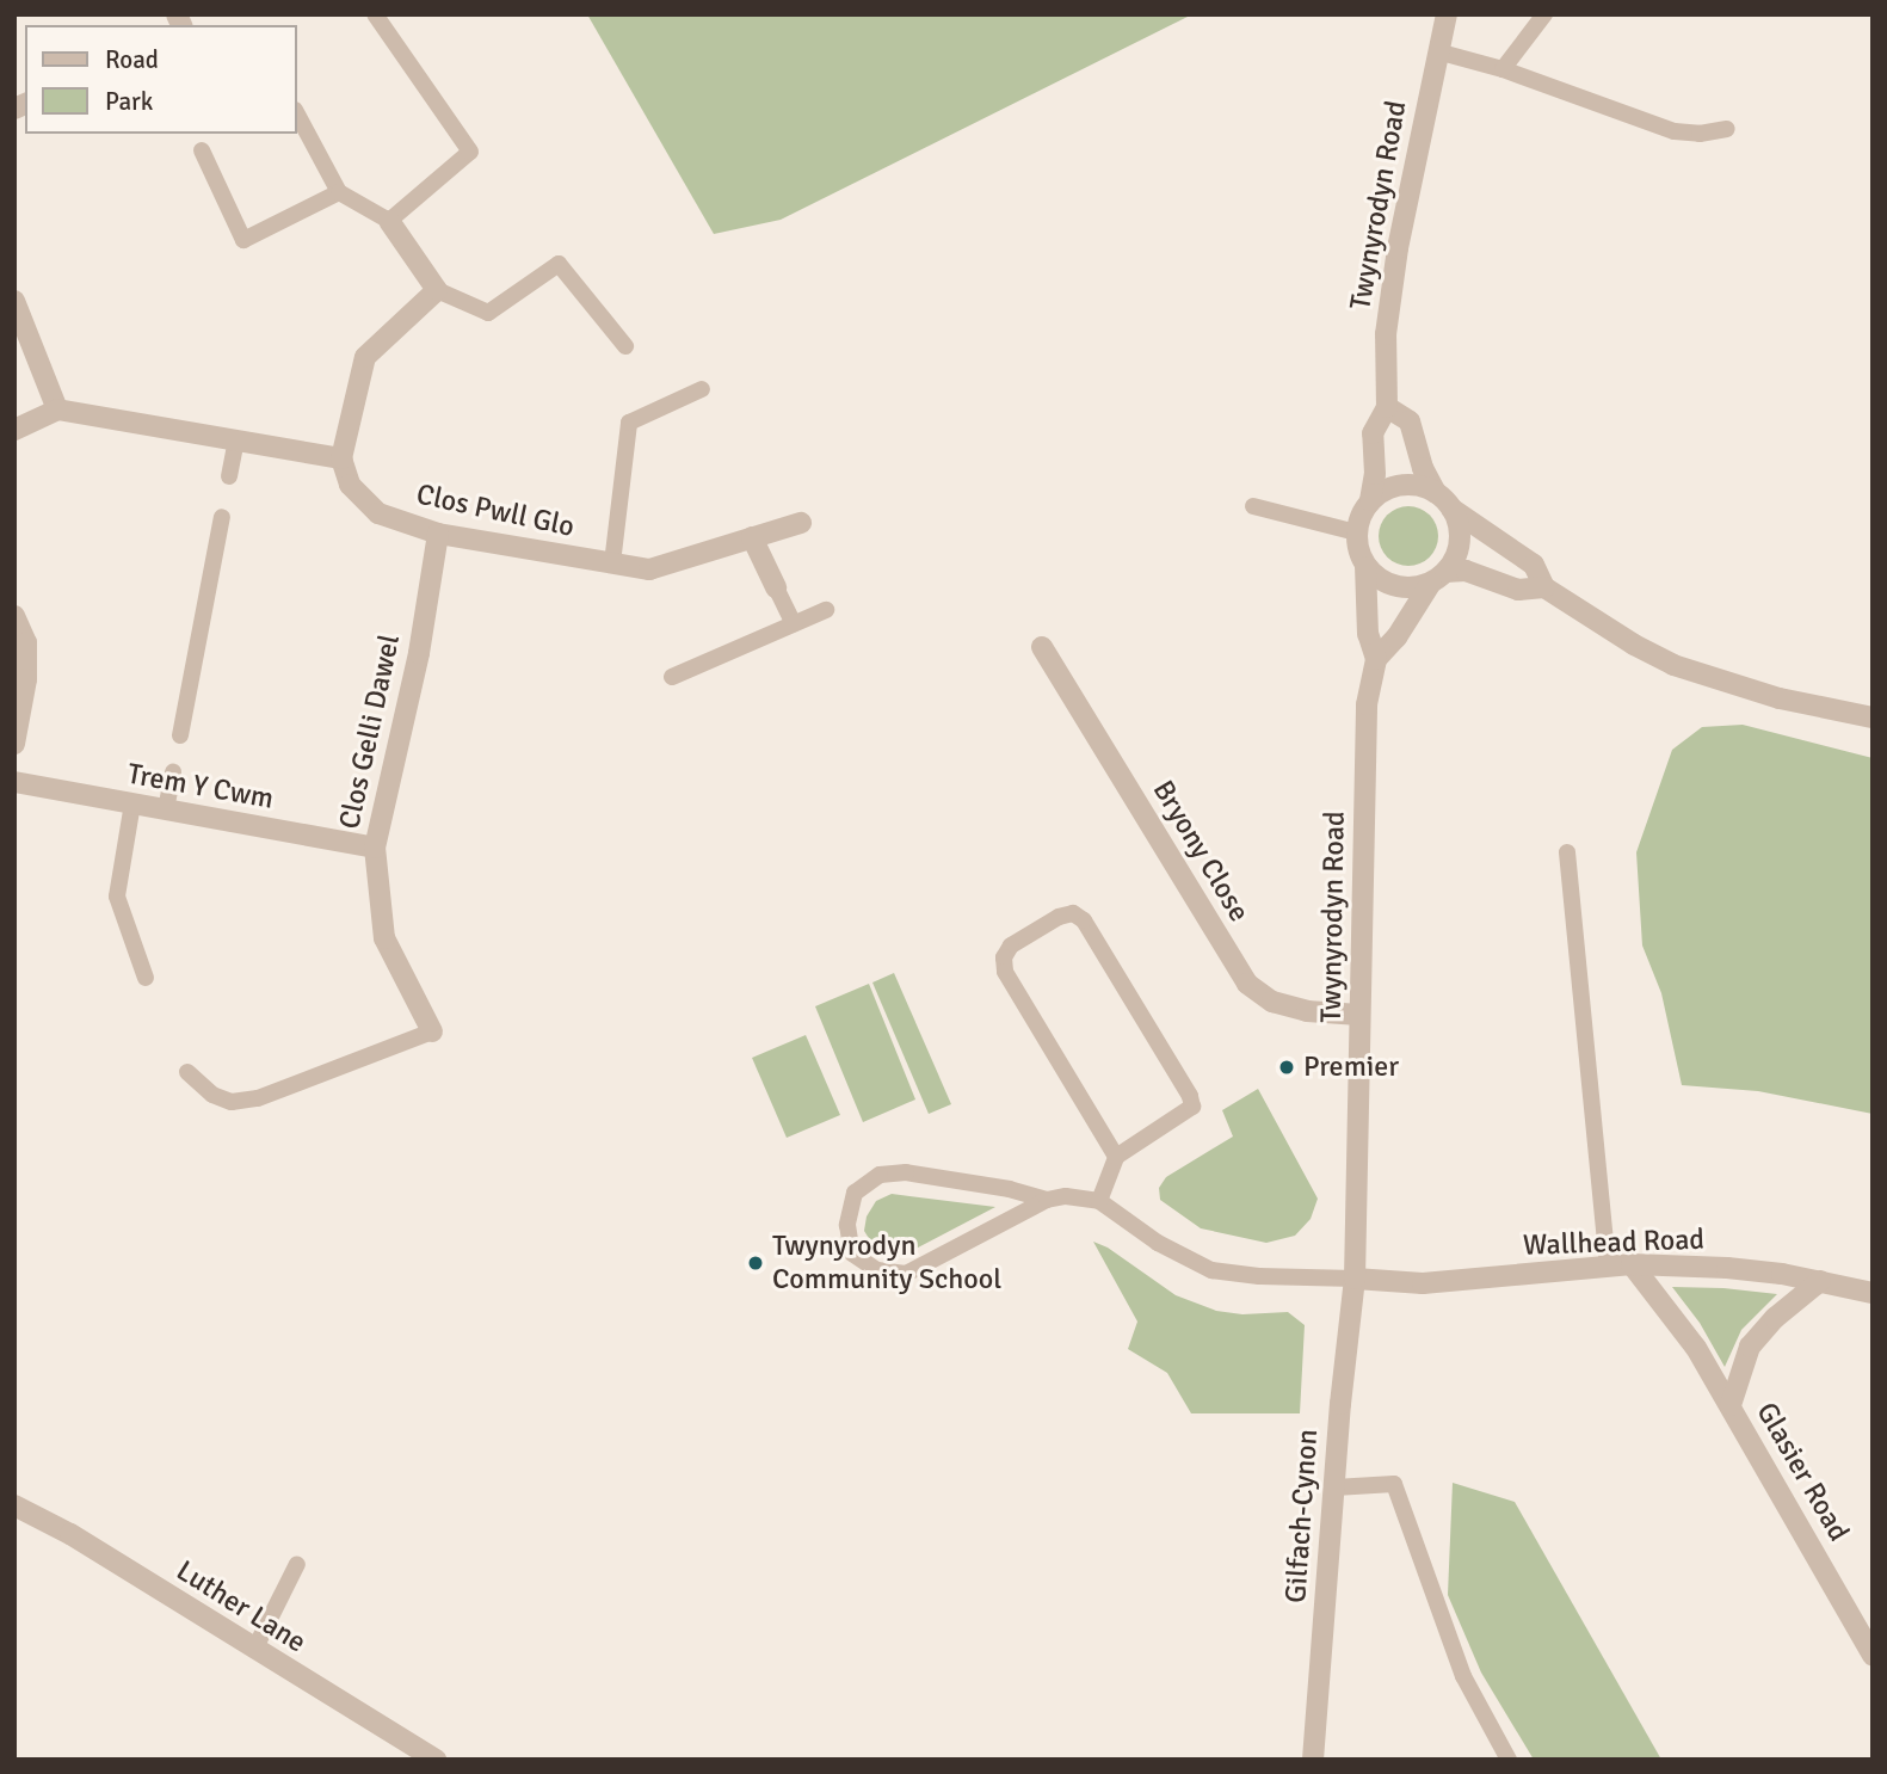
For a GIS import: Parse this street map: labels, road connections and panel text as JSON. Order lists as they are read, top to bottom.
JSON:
{
  "streets": {
    "street": [
      "Twynyrodyn Road",
      "Clos Pwll Glo",
      "Clos Gelli Dawel",
      "Trem Y Cwm",
      "Bryony Close",
      "Wallhead Road",
      "Glasier Road",
      "Gilfach-Cynon",
      "Luther Lane"
    ]
  },
  "crossings": [
    ["Twynyrodyn Road", "Bryony Close"],
    ["Twynyrodyn Road", "Wallhead Road"],
    ["Twynyrodyn Road", "Gilfach-Cynon"],
    ["Clos Pwll Glo", "Clos Gelli Dawel"],
    ["Clos Gelli Dawel", "Trem Y Cwm"],
    ["Wallhead Road", "Glasier Road"],
    ["Wallhead Road", "Gilfach-Cynon"]
  ],
  "places": ["Premier", "Twynyrodyn Community School"],
  "legend": ["Road", "Park"]
}
